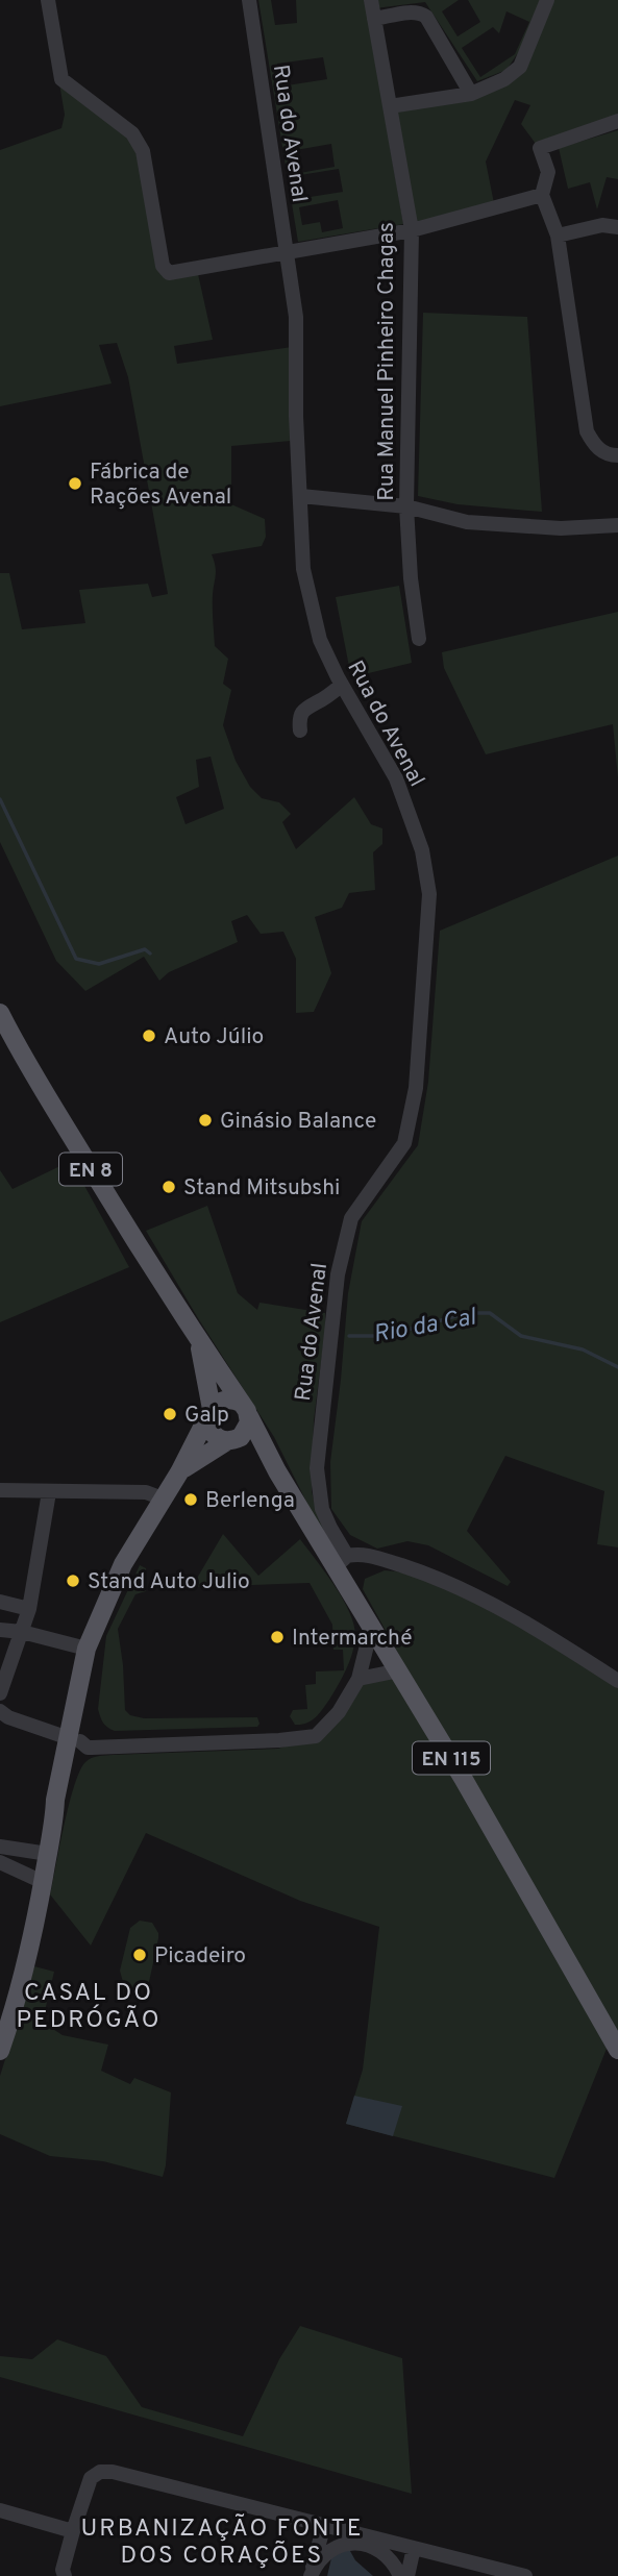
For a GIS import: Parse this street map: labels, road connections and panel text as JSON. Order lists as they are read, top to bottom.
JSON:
{
  "streets": {
    "main road": ["EN 8", "EN 115"],
    "street": ["Rua do Avenal", "Rua Manuel Pinheiro Chagas"]
  },
  "crossings": [
    ["Rua do Avenal", "EN 115"],
    ["EN 8", "EN 115"]
  ],
  "districts": ["CASAL DO PEDRÓGÃO", "URBANIZAÇÃO FONTE DOS CORAÇÕES"],
  "water": ["Rio da Cal"],
  "places": [
    "Fábrica de Rações Avenal",
    "Auto Júlio",
    "Ginásio Balance",
    "Stand Mitsubshi",
    "Galp",
    "Berlenga",
    "Stand Auto Julio",
    "Intermarché",
    "Picadeiro"
  ]
}
